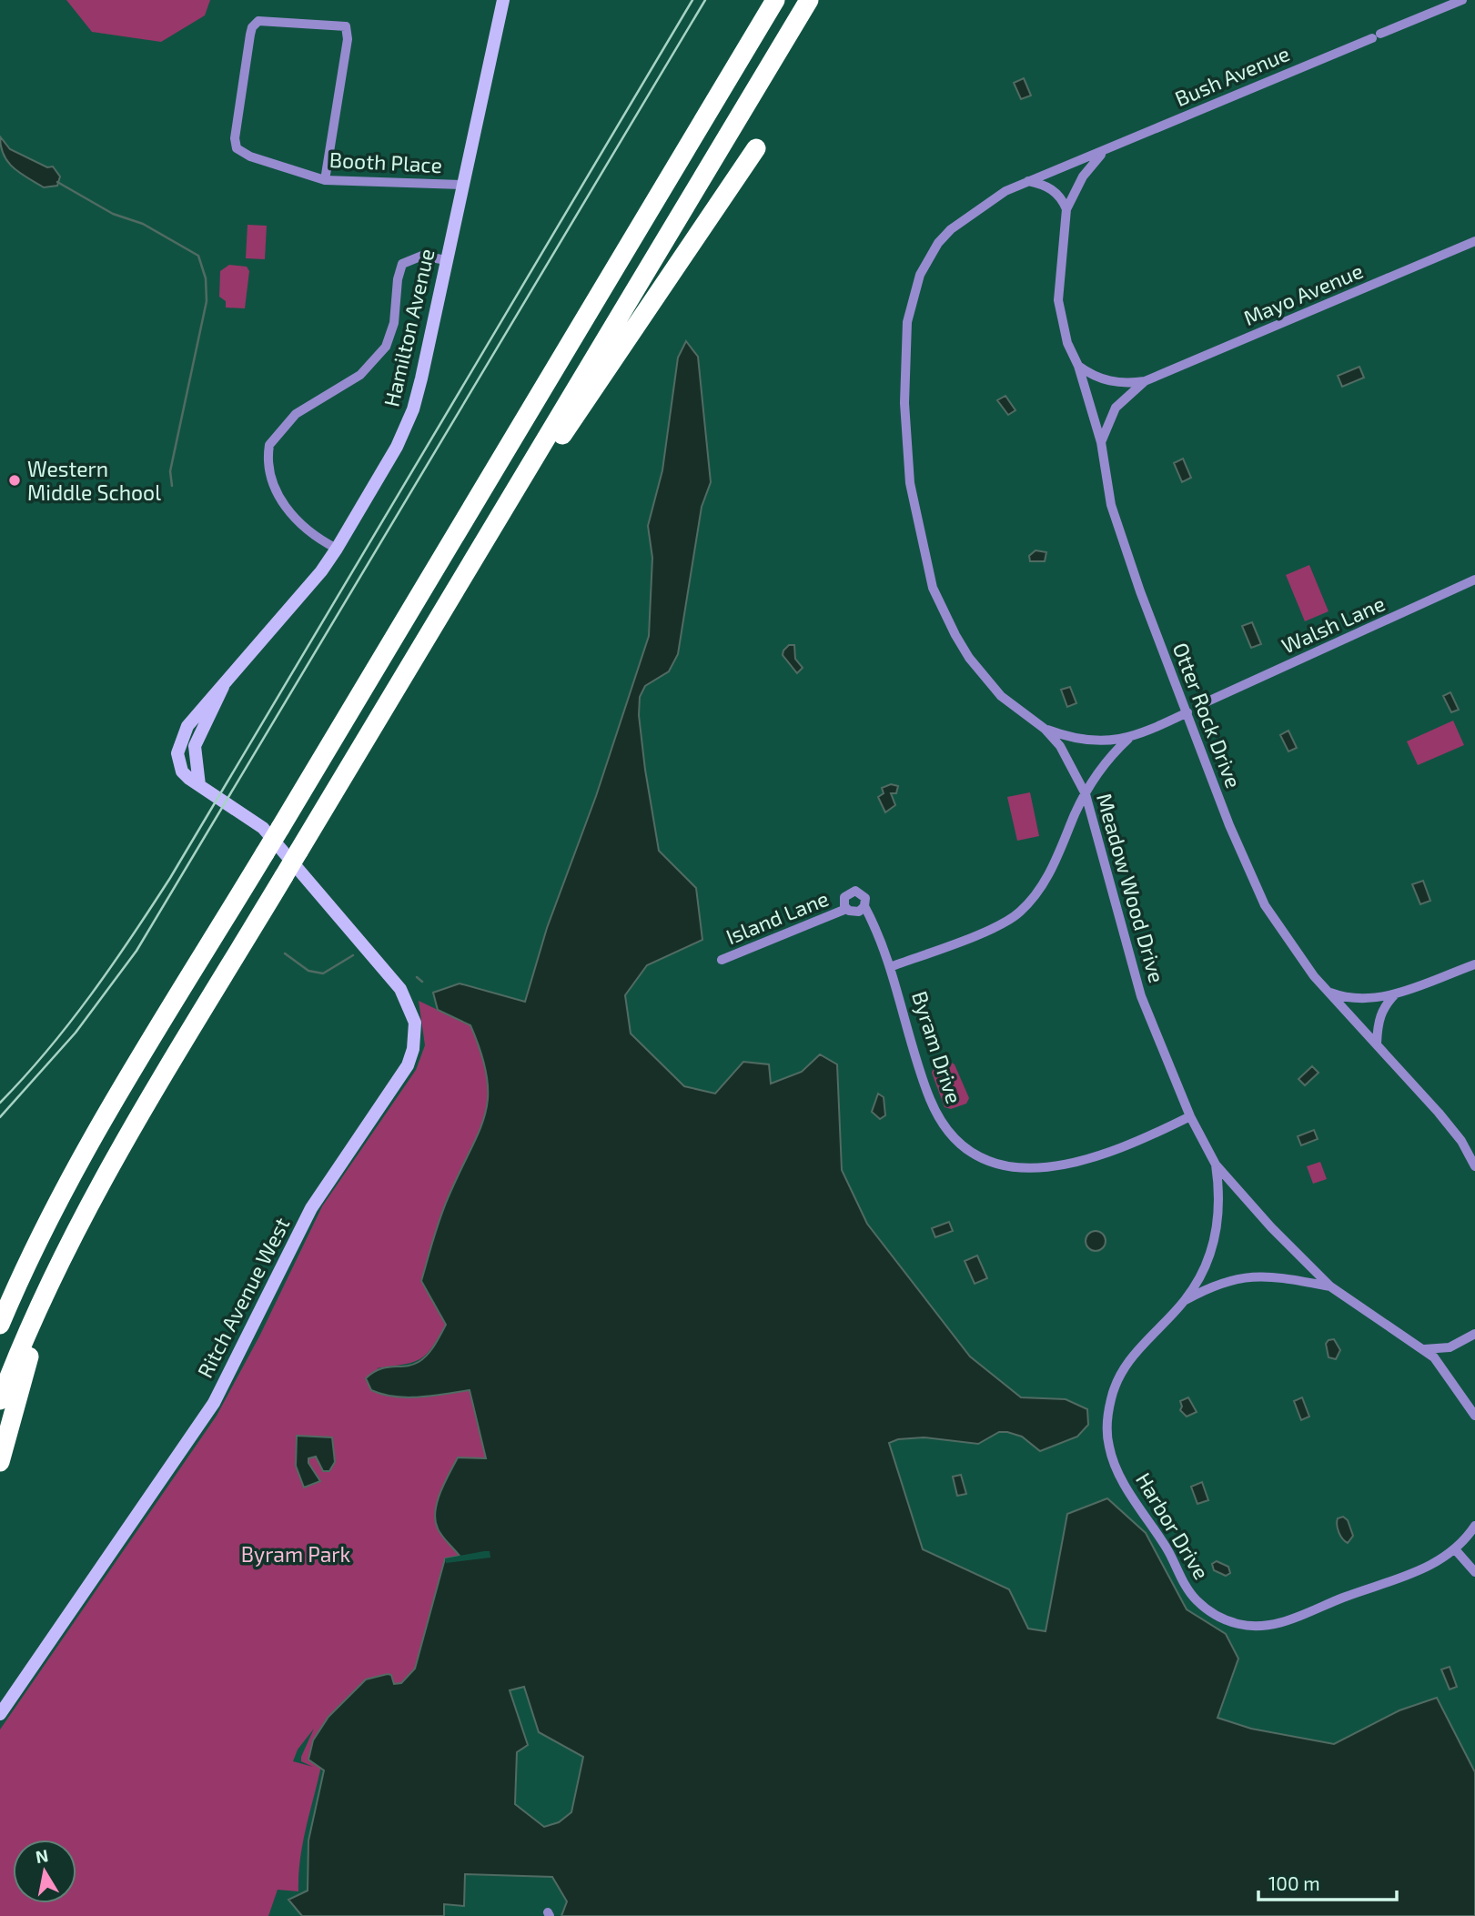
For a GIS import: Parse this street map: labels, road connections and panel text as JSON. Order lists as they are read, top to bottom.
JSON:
{
  "streets": {
    "main road": ["Hamilton Avenue", "Ritch Avenue West"],
    "street": [
      "Bush Avenue",
      "Booth Place",
      "Mayo Avenue",
      "Walsh Lane",
      "Otter Rock Drive",
      "Meadow Wood Drive",
      "Island Lane",
      "Byram Drive",
      "Harbor Drive"
    ]
  },
  "crossings": [
    ["Bush Avenue", "Otter Rock Drive"],
    ["Bush Avenue", "Meadow Wood Drive"],
    ["Booth Place", "Hamilton Avenue"],
    ["Mayo Avenue", "Otter Rock Drive"],
    ["Hamilton Avenue", "Ritch Avenue West"],
    ["Otter Rock Drive", "Meadow Wood Drive"],
    ["Meadow Wood Drive", "Byram Drive"],
    ["Meadow Wood Drive", "Harbor Drive"],
    ["Island Lane", "Byram Drive"]
  ],
  "parks": ["Byram Park"],
  "places": ["Western Middle School"],
  "scale_bar": "100 m",
  "north": "top"
}
